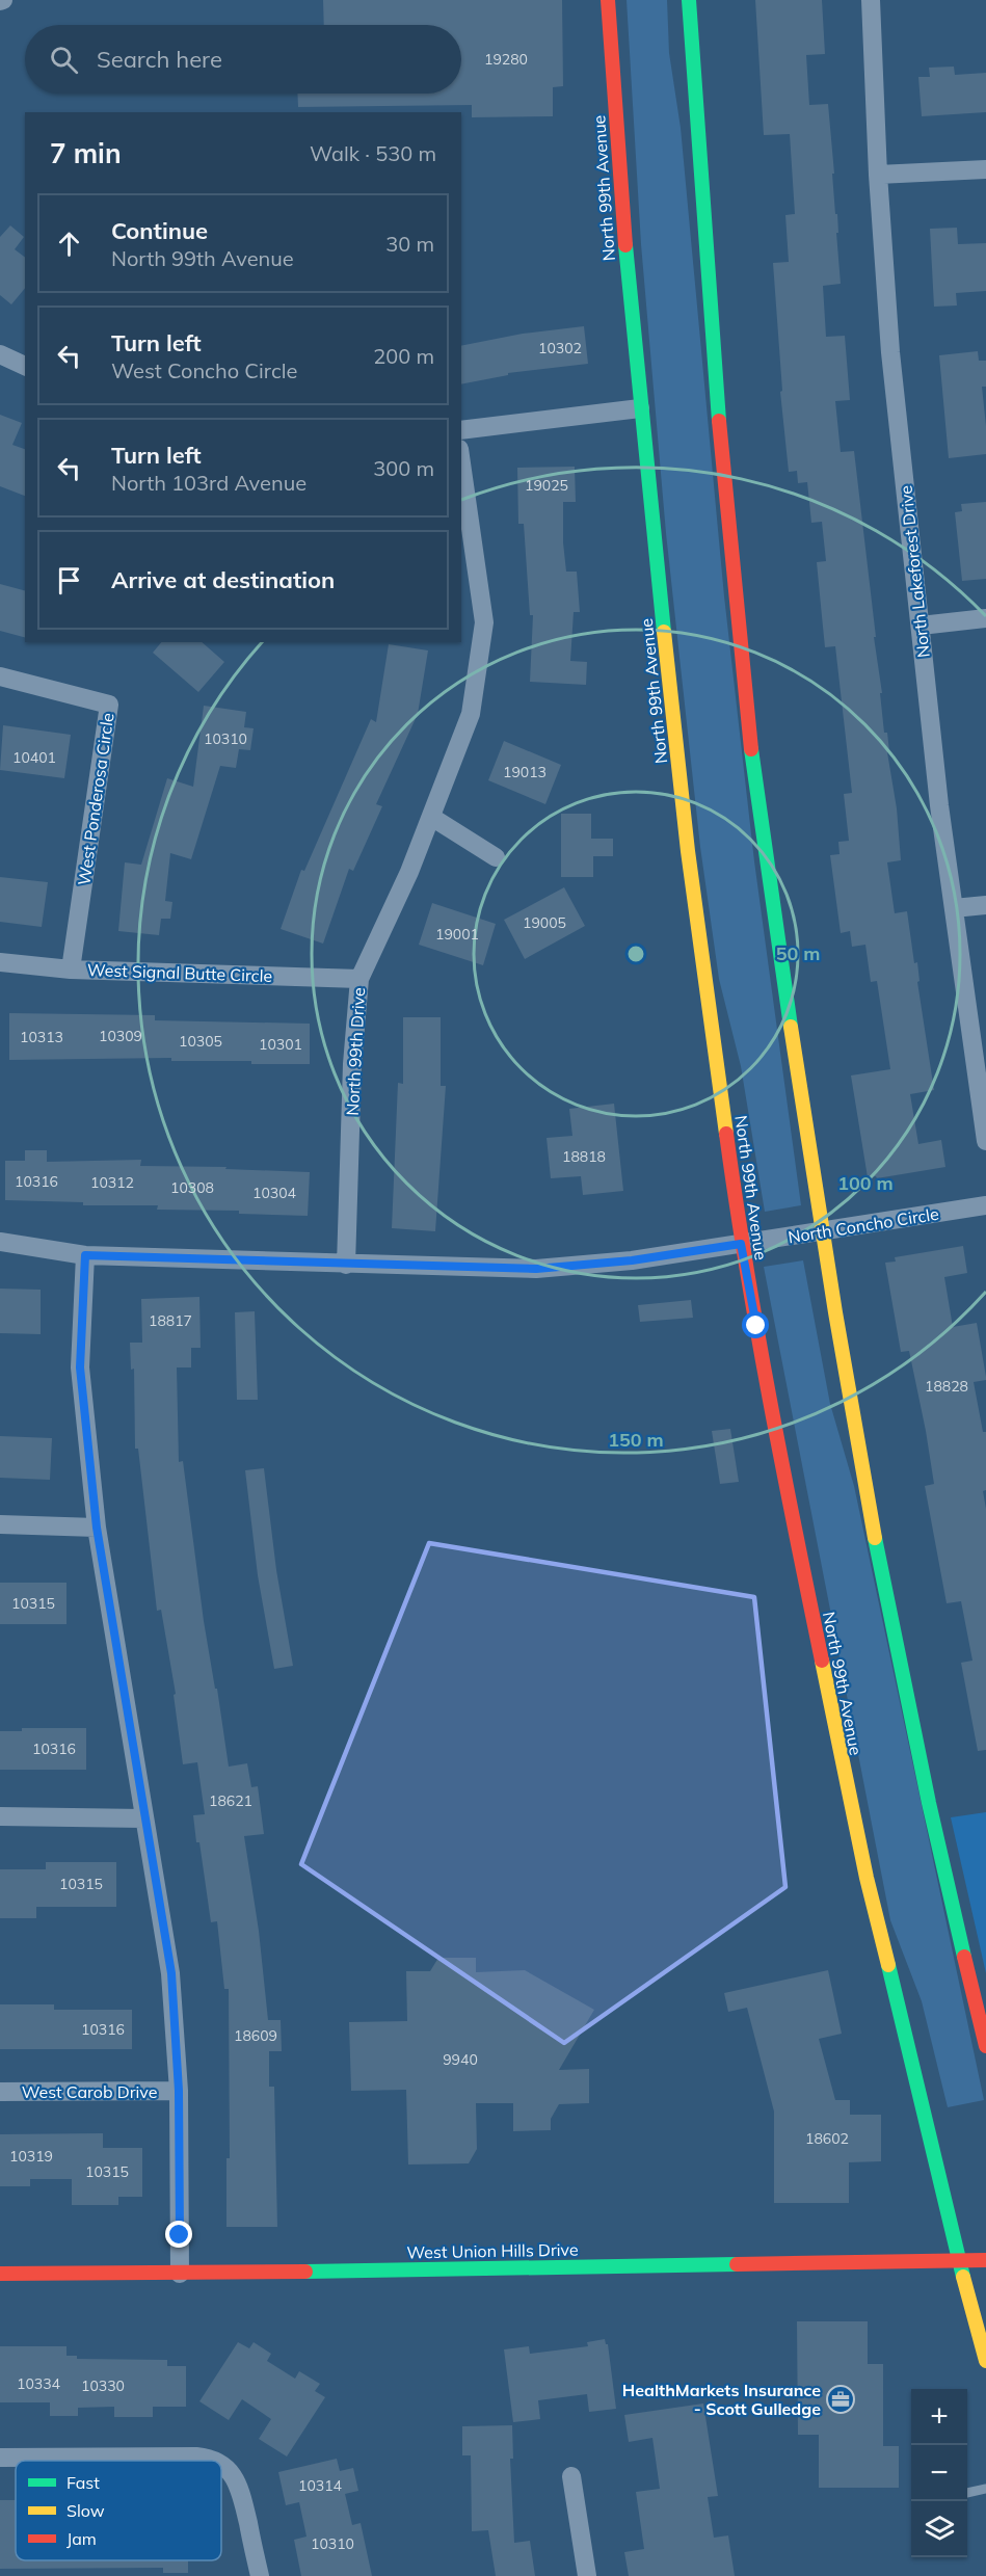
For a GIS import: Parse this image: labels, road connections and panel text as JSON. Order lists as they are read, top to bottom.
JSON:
{
  "streets": {
    "main road": ["North 99th Avenue", "West Union Hills Drive"],
    "street": [
      "North Lakeforest Drive",
      "West Ponderosa Circle",
      "West Signal Butte Circle",
      "North 99th Drive",
      "North Concho Circle",
      "West Carob Drive"
    ]
  },
  "crossings": [
    ["North 99th Avenue", "North Concho Circle"],
    ["North 99th Avenue", "West Union Hills Drive"],
    ["West Ponderosa Circle", "West Signal Butte Circle"],
    ["West Signal Butte Circle", "North 99th Drive"],
    ["North 99th Drive", "North Concho Circle"]
  ],
  "places": {
    "office": ["HealthMarkets Insurance - Scott Gulledge"]
  },
  "house_numbers": [
    "19280",
    "10302",
    "19025",
    "10310",
    "10401",
    "19013",
    "19005",
    "19001",
    "10309",
    "10313",
    "10305",
    "10301",
    "18818",
    "10316",
    "10312",
    "10308",
    "10304",
    "18817",
    "18828",
    "10315",
    "10316",
    "18621",
    "10315",
    "10316",
    "18609",
    "9940",
    "18602",
    "10319",
    "10315",
    "10334",
    "10330",
    "10314",
    "10310"
  ],
  "legend": ["Fast", "Slow", "Jam"],
  "page": {
    "search": "Search here",
    "heading": ["7 min", "Walk · 530 m"],
    "list": [
      ["Continue", "North 99th Avenue", "30 m"],
      ["Turn left", "West Concho Circle", "200 m"],
      ["Turn left", "North 103rd Avenue", "300 m"],
      "Arrive at destination"
    ],
    "map_buttons": ["+", "−"]
  },
  "rings": ["50 m", "100 m", "150 m"]
}
